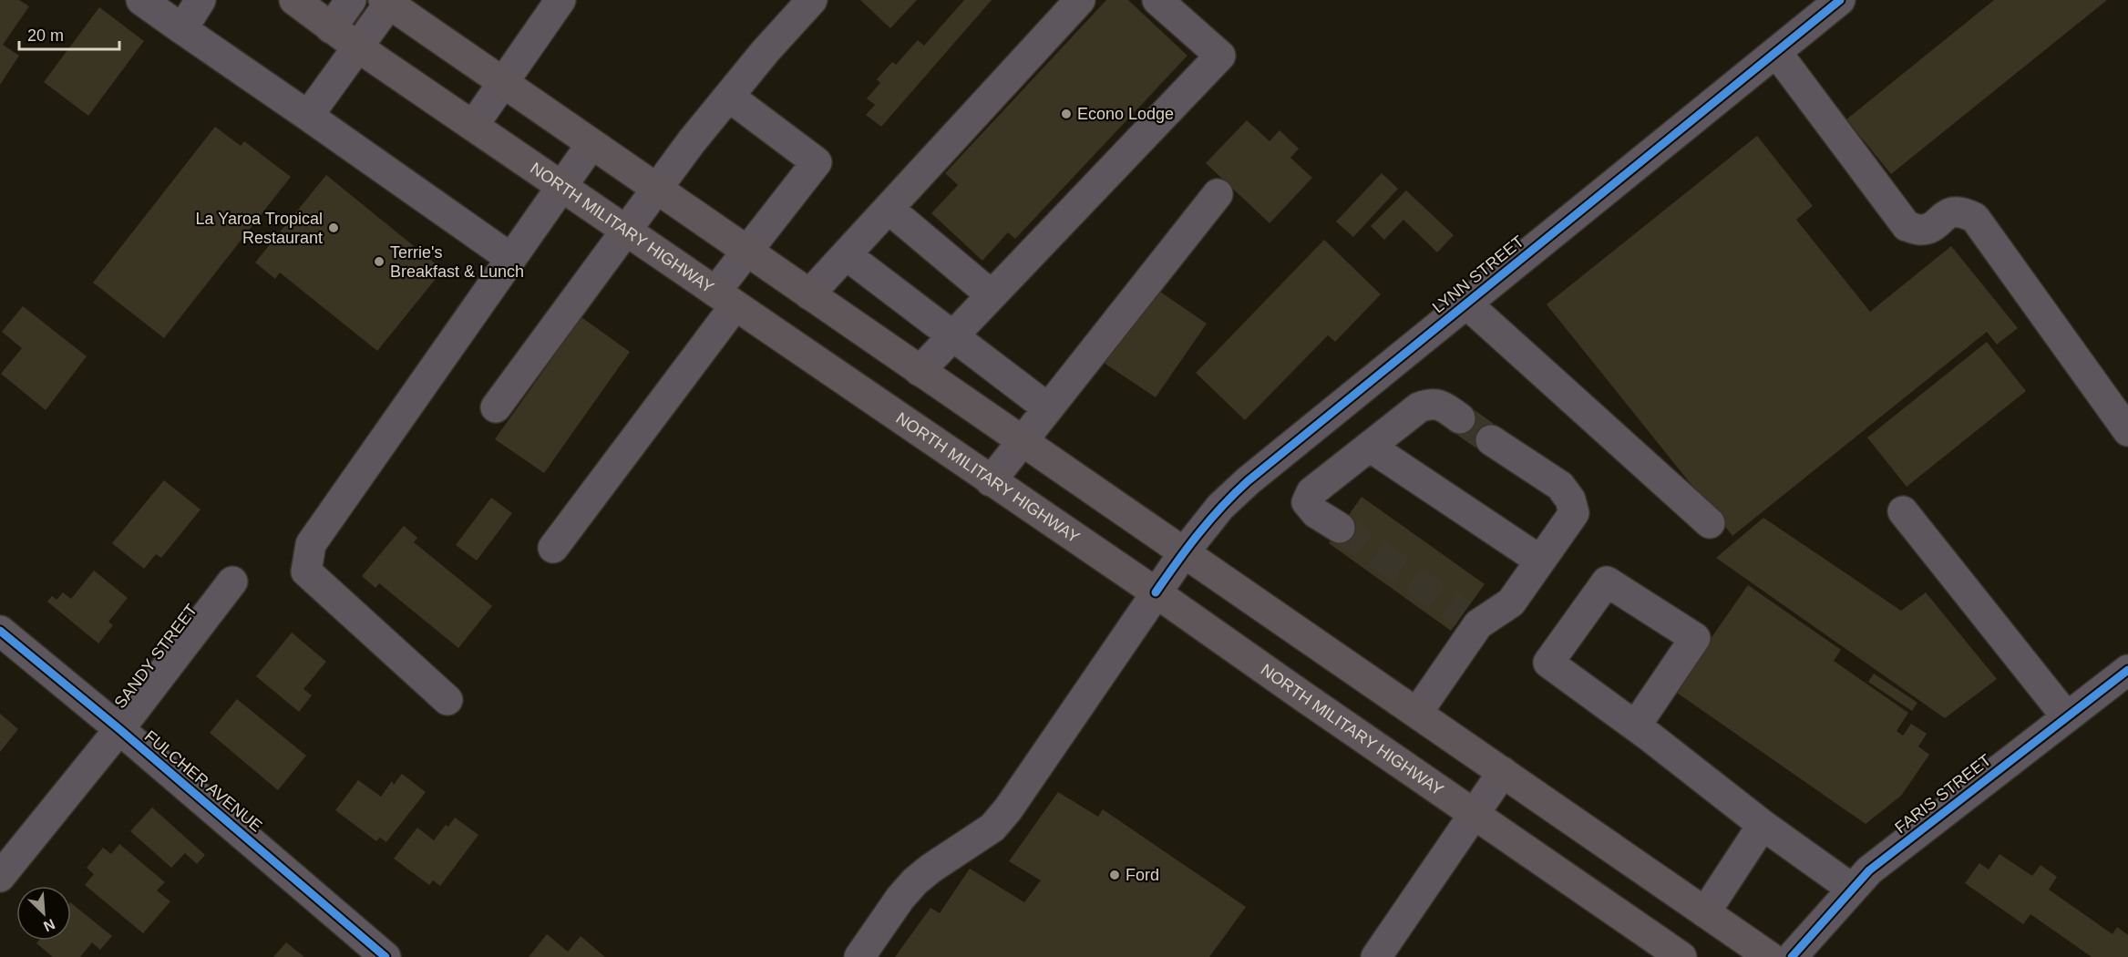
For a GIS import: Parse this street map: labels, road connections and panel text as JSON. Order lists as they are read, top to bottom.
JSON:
{
  "streets": {
    "main road": ["NORTH MILITARY HIGHWAY"],
    "street": [
      "LYNN STREET",
      "SANDY STREET",
      "FULCHER AVENUE",
      "FARIS STREET"
    ]
  },
  "crossings": [
    ["NORTH MILITARY HIGHWAY", "LYNN STREET"],
    ["SANDY STREET", "FULCHER AVENUE"]
  ],
  "places": [
    "Econo Lodge",
    "La Yaroa Tropical Restaurant",
    "Terrie's Breakfast & Lunch",
    "Ford"
  ],
  "scale_bar": "20 m",
  "north": "bottom right"
}
